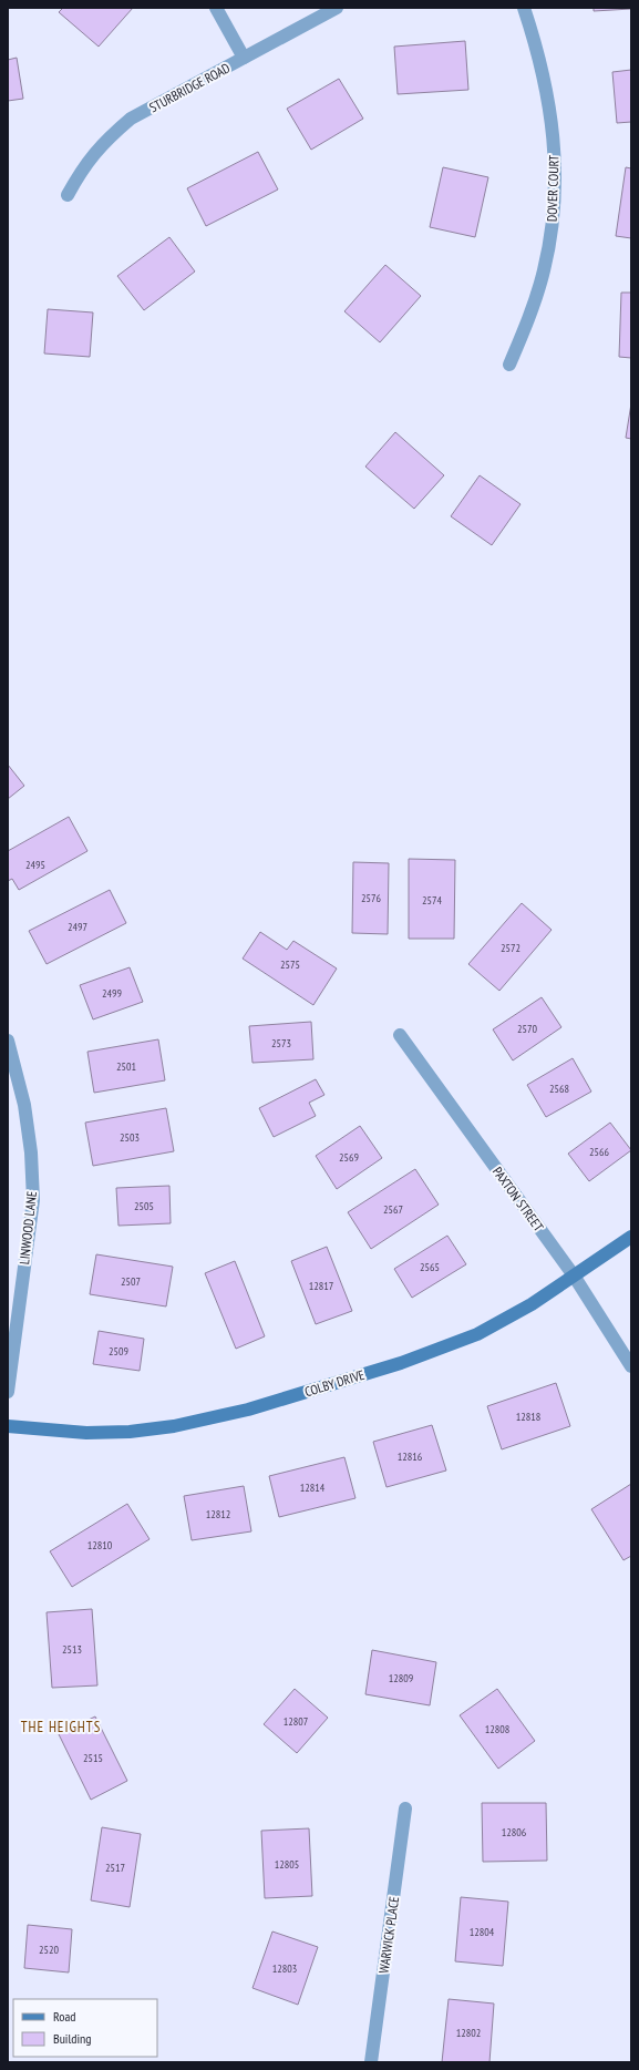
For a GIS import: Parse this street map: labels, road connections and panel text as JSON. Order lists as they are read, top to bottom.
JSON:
{
  "streets": {
    "street": [
      "STURBRIDGE ROAD",
      "DOVER COURT",
      "PAXTON STREET",
      "LINWOOD LANE",
      "COLBY DRIVE",
      "WARWICK PLACE"
    ]
  },
  "crossings": [
    ["PAXTON STREET", "COLBY DRIVE"]
  ],
  "districts": ["THE HEIGHTS"],
  "house_numbers": [
    "2495",
    "2576",
    "2574",
    "2497",
    "2572",
    "2575",
    "2499",
    "2570",
    "2573",
    "2501",
    "2568",
    "2503",
    "2566",
    "2569",
    "2505",
    "2567",
    "2565",
    "2507",
    "12817",
    "2509",
    "12818",
    "12816",
    "12814",
    "12812",
    "12810",
    "2513",
    "12809",
    "12807",
    "12808",
    "2515",
    "12806",
    "12805",
    "2517",
    "12804",
    "2520",
    "12803",
    "12802"
  ],
  "legend": ["Road", "Building"]
}
